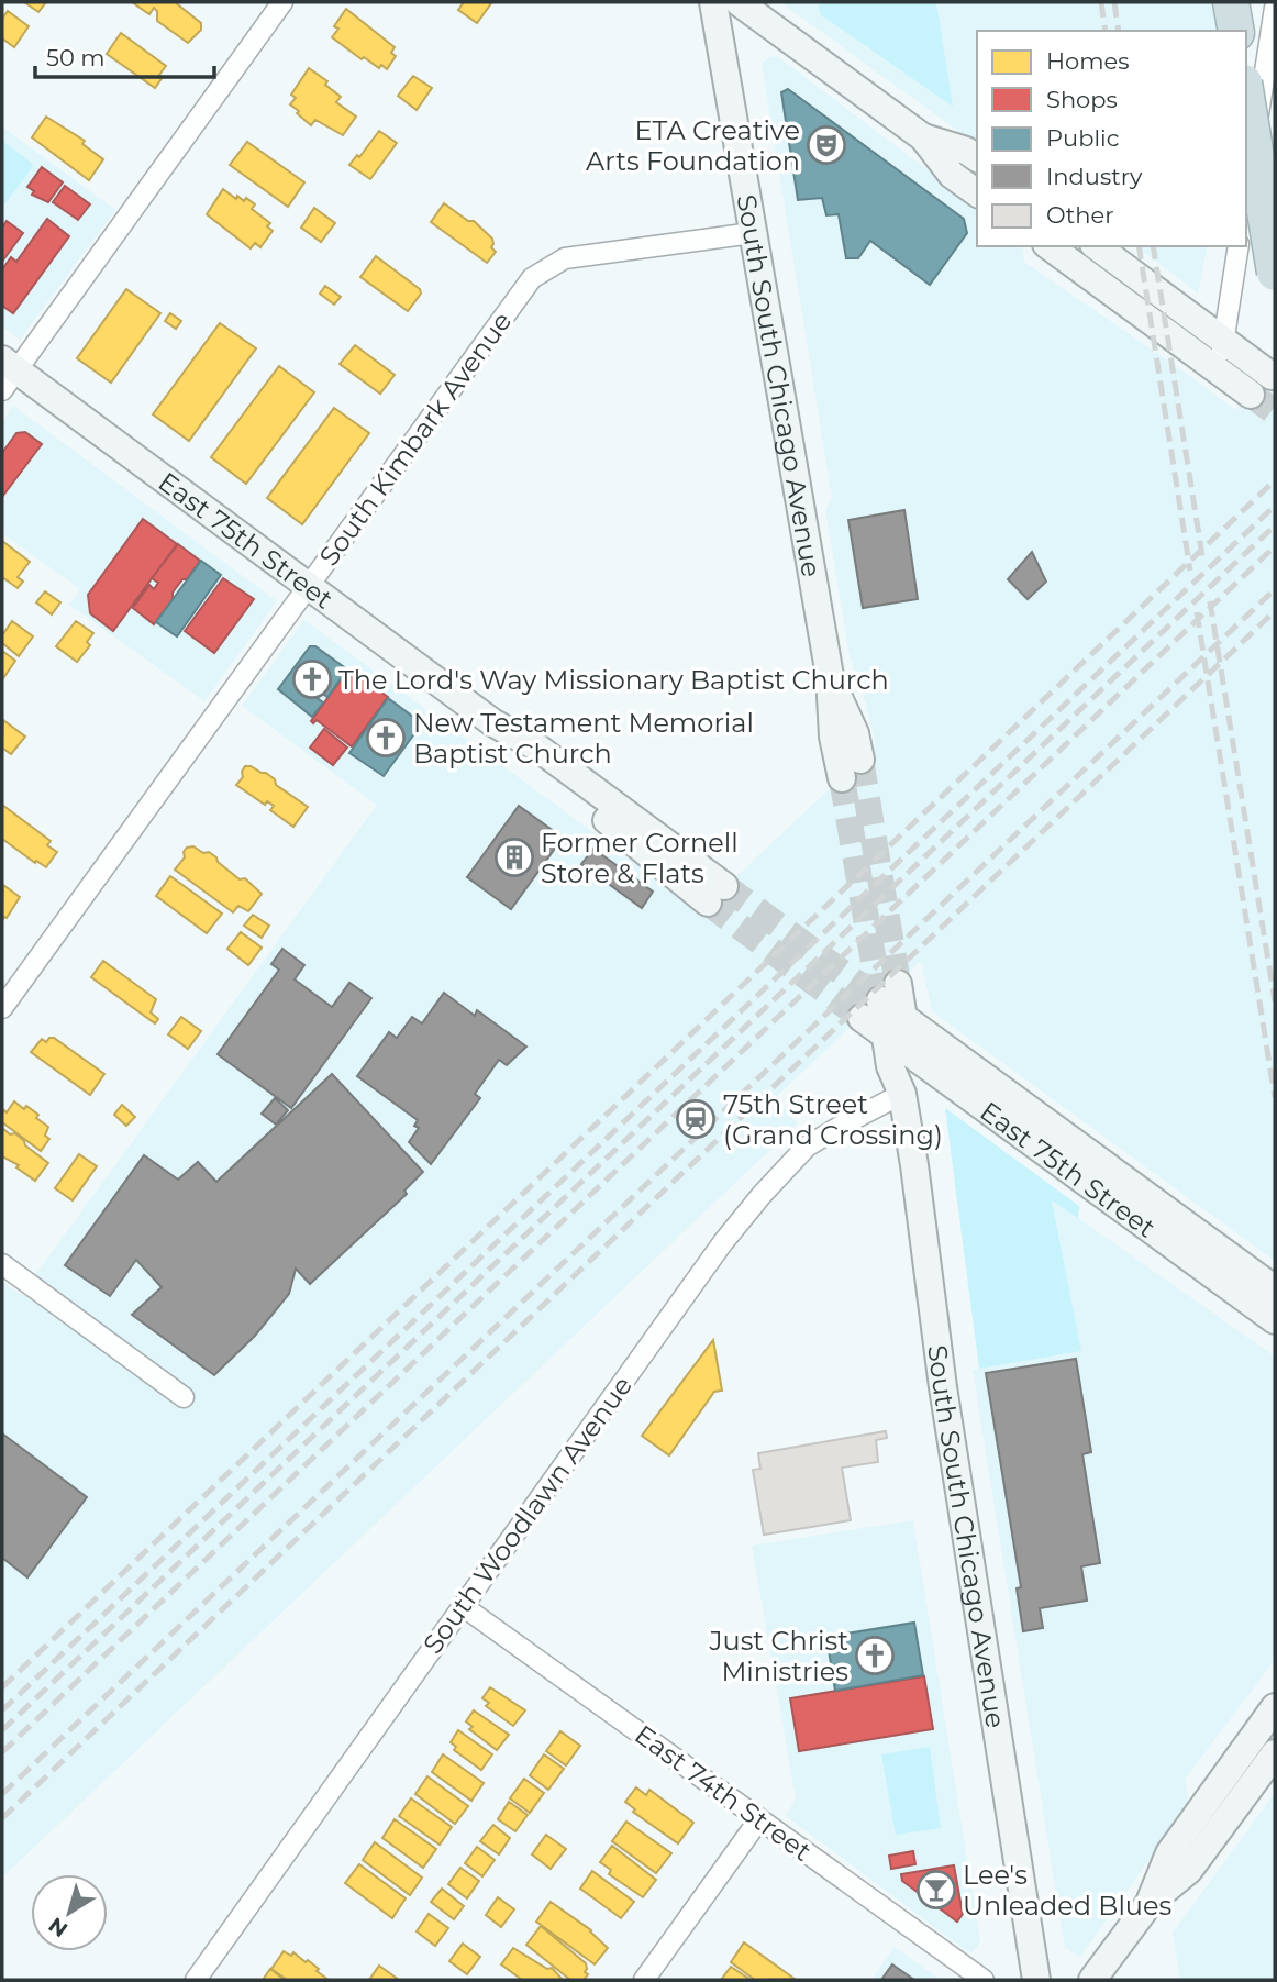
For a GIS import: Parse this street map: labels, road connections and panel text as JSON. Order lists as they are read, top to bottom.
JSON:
{
  "streets": {
    "main road": ["South South Chicago Avenue", "East 75th Street"],
    "street": ["South Kimbark Avenue", "South Woodlawn Avenue", "East 74th Street"]
  },
  "crossings": [
    ["South South Chicago Avenue", "South Kimbark Avenue"],
    ["South South Chicago Avenue", "East 75th Street"],
    ["South South Chicago Avenue", "South Woodlawn Avenue"],
    ["South Kimbark Avenue", "East 75th Street"],
    ["South Woodlawn Avenue", "East 74th Street"]
  ],
  "places": {
    "theatre": ["ETA Creative Arts Foundation"],
    "church": ["The Lord's Way Missionary Baptist Church", "New Testament Memorial Baptist Church", "Just Christ Ministries"],
    "building": ["Former Cornell Store & Flats"],
    "station": ["75th Street (Grand Crossing)"],
    "bar": ["Lee's Unleaded Blues"]
  },
  "legend": [
    "Homes",
    "Shops",
    "Public",
    "Industry",
    "Other"
  ],
  "scale_bar": "50 m",
  "north": "bottom left"
}
